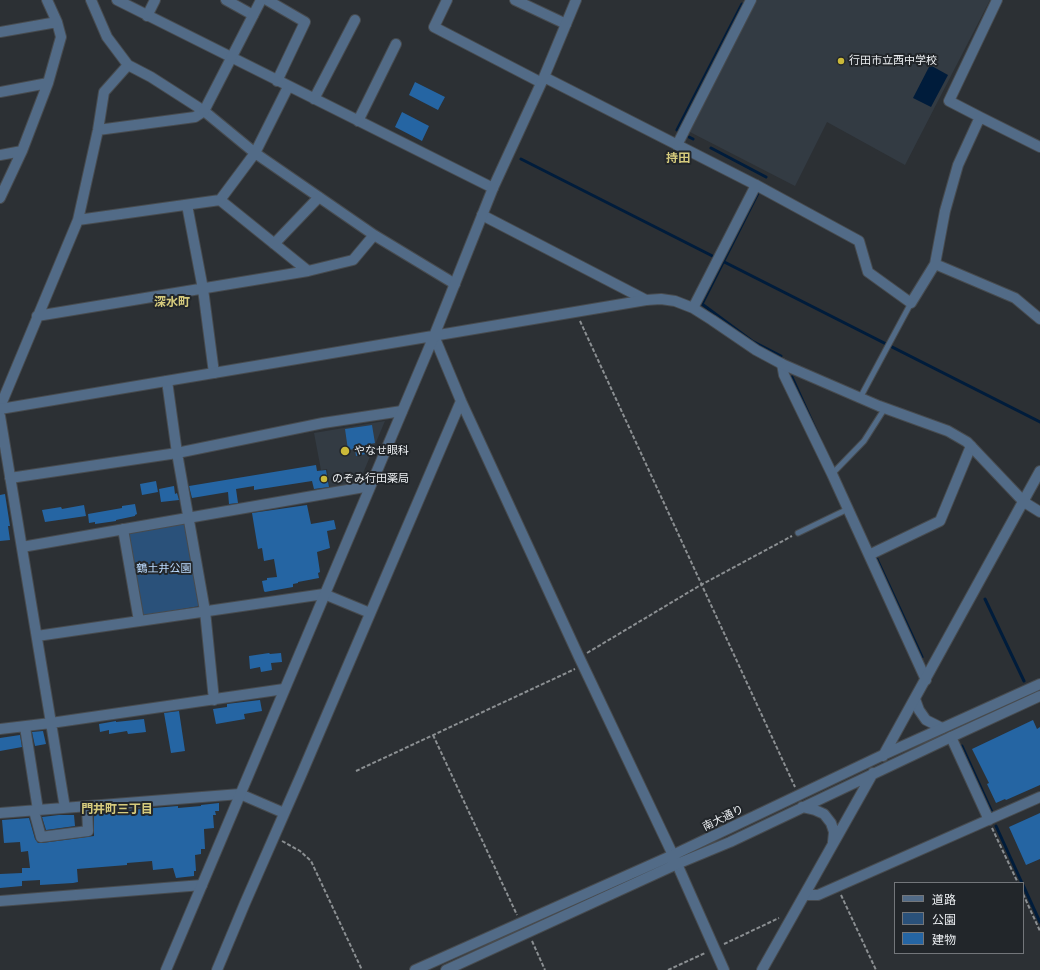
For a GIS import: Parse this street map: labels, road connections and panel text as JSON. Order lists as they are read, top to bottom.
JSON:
{
  "streets": {
    "street": ["南大通り"]
  },
  "districts": ["持田", "深水町", "門井町三丁目"],
  "parks": ["鶴土井公園"],
  "places": ["行田市立西中学校", "やなせ眼科", "のぞみ行田薬局"],
  "legend": ["道路", "公園", "建物"]
}
